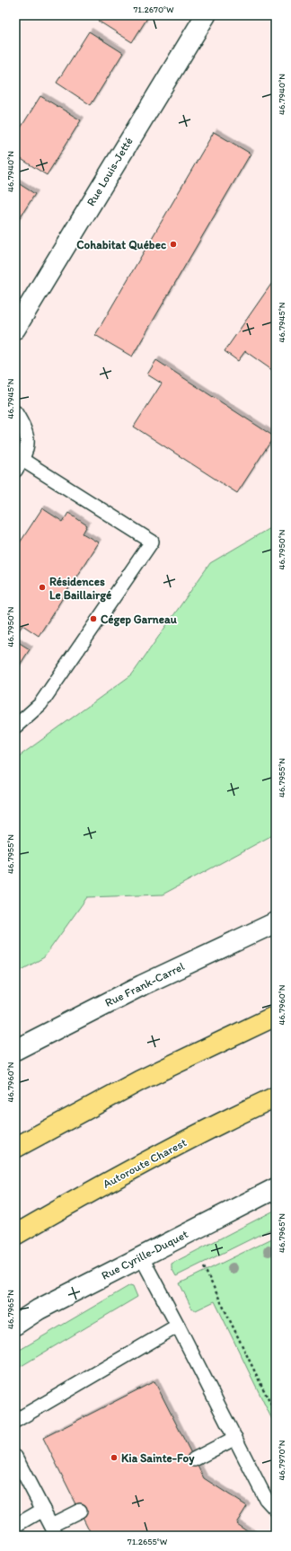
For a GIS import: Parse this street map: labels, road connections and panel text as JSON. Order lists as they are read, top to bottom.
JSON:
{
  "streets": {
    "highway": ["Autoroute Charest"],
    "street": ["Rue Louis-Jetté", "Rue Frank-Carrel", "Rue Cyrille-Duquet"]
  },
  "places": [
    "Cohabitat Québec",
    "Résidences Le Baillairgé",
    "Cégep Garneau",
    "Kia Sainte-Foy"
  ],
  "coordinates": [
    "71.2670°W",
    "46.7940°N",
    "46.7945°N",
    "46.7950°N",
    "46.7955°N",
    "46.7960°N",
    "46.7965°N",
    "46.7970°N",
    "71.2655°W"
  ]
}
